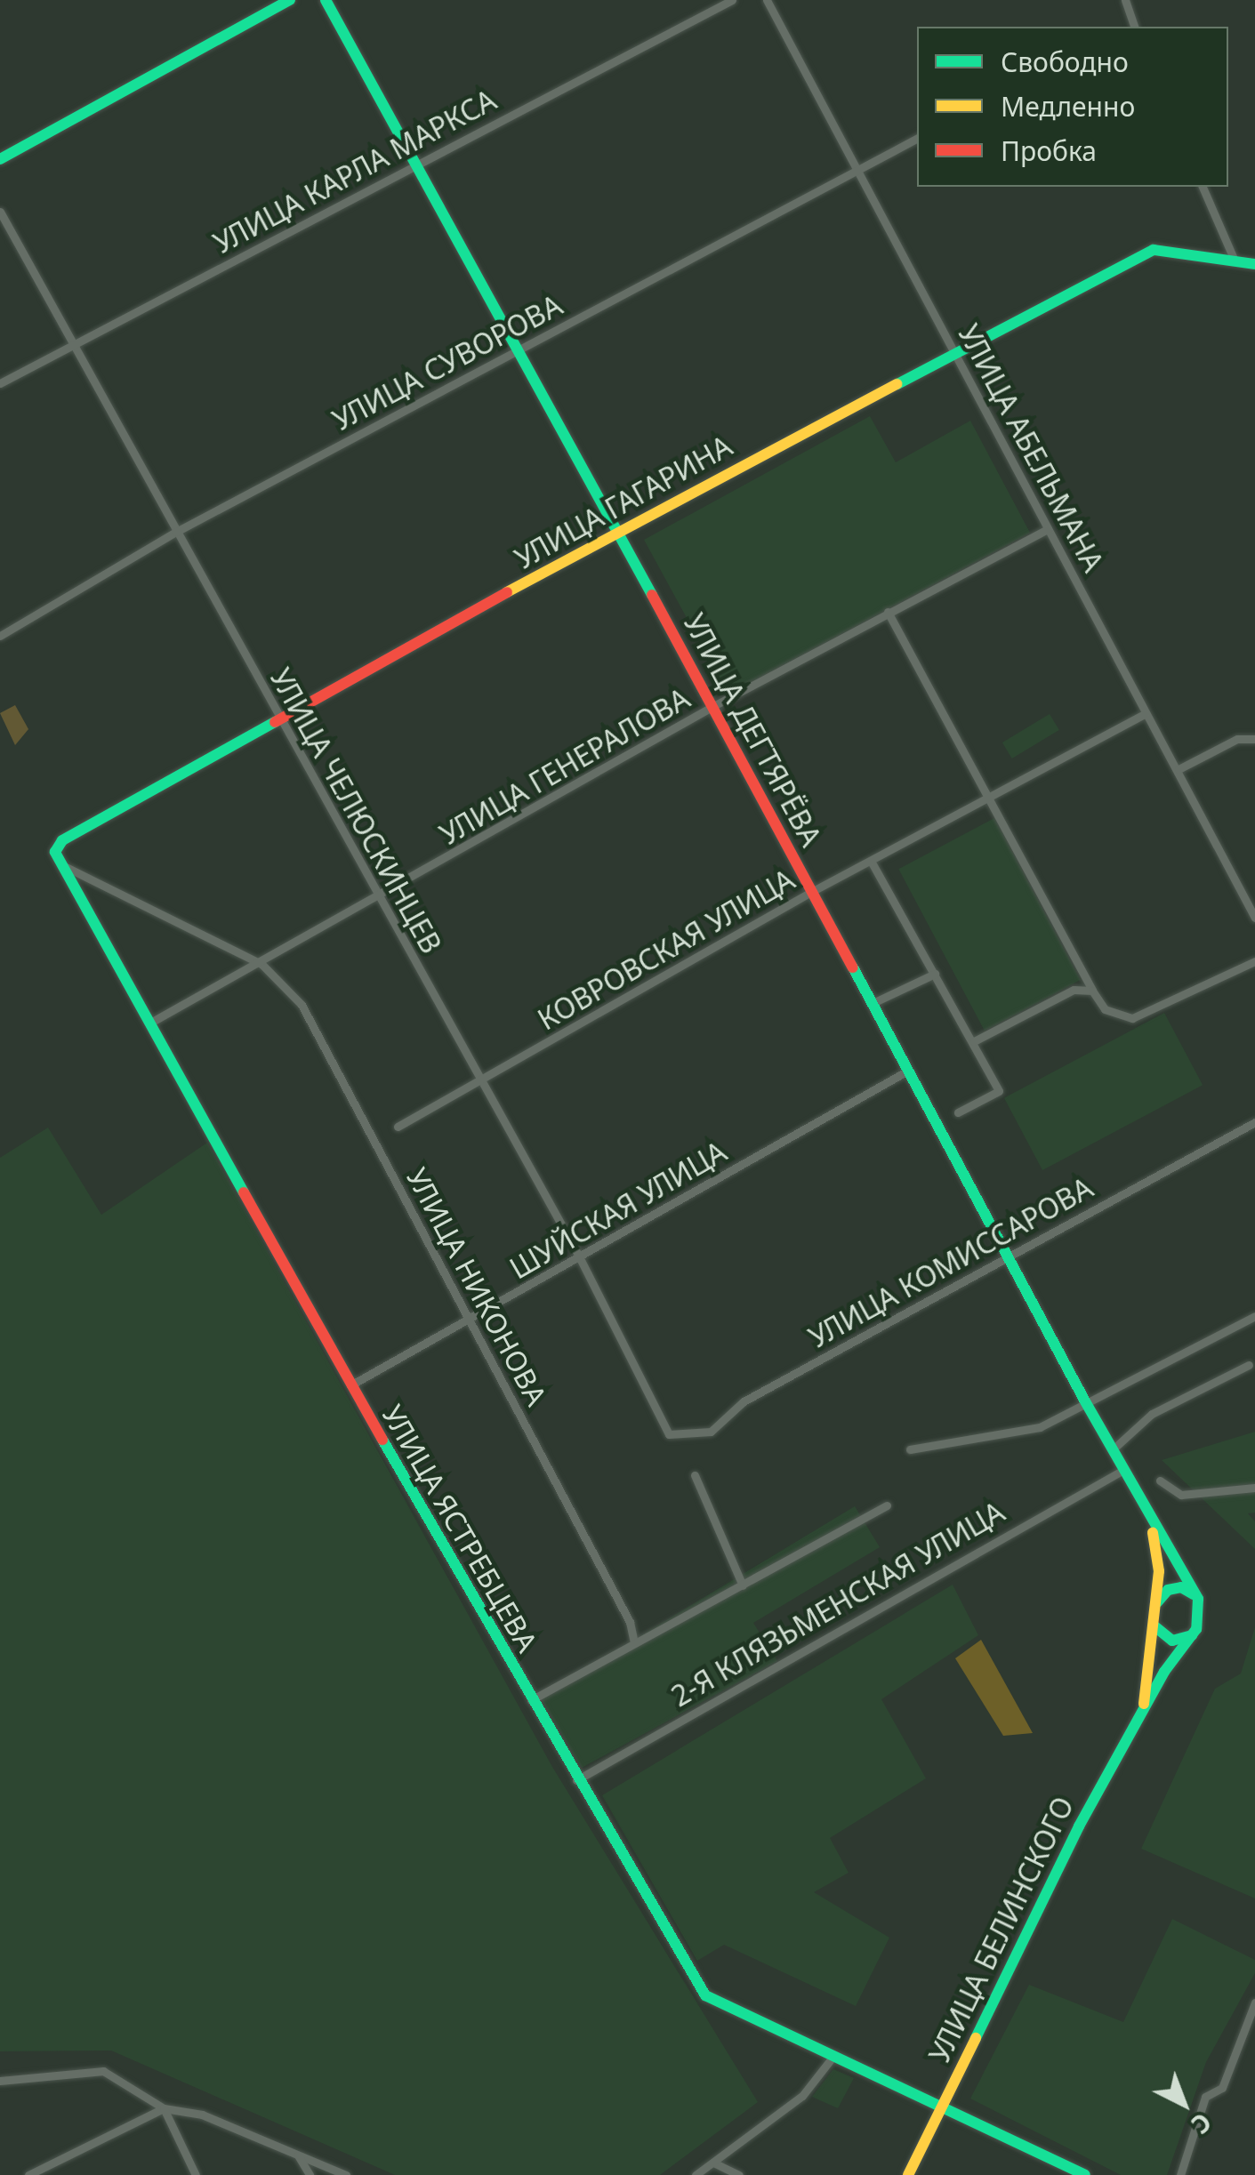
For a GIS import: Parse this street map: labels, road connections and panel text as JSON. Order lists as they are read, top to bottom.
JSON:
{
  "streets": {
    "main road": [
      "УЛИЦА ГАГАРИНА",
      "УЛИЦА ДЕГТЯРЁВА",
      "УЛИЦА ЯСТРЕБЦЕВА",
      "УЛИЦА БЕЛИНСКОГО"
    ],
    "street": [
      "УЛИЦА КАРЛА МАРКСА",
      "УЛИЦА СУВОРОВА",
      "УЛИЦА АБЕЛЬМАНА",
      "УЛИЦА ГЕНЕРАЛОВА",
      "УЛИЦА ЧЕЛЮСКИНЦЕВ",
      "КОВРОВСКАЯ УЛИЦА",
      "ШУЙСКАЯ УЛИЦА",
      "УЛИЦА КОМИССАРОВА",
      "УЛИЦА НИКОНОВА",
      "2-Я КЛЯЗЬМЕНСКАЯ УЛИЦА"
    ]
  },
  "crossings": [
    ["УЛИЦА КАРЛА МАРКСА", "УЛИЦА ДЕГТЯРЁВА"],
    ["УЛИЦА КАРЛА МАРКСА", "УЛИЦА ЧЕЛЮСКИНЦЕВ"],
    ["УЛИЦА СУВОРОВА", "УЛИЦА АБЕЛЬМАНА"],
    ["УЛИЦА СУВОРОВА", "УЛИЦА ДЕГТЯРЁВА"],
    ["УЛИЦА СУВОРОВА", "УЛИЦА ЧЕЛЮСКИНЦЕВ"],
    ["УЛИЦА АБЕЛЬМАНА", "УЛИЦА ГАГАРИНА"],
    ["УЛИЦА АБЕЛЬМАНА", "УЛИЦА ГЕНЕРАЛОВА"],
    ["УЛИЦА АБЕЛЬМАНА", "КОВРОВСКАЯ УЛИЦА"],
    ["УЛИЦА ГАГАРИНА", "УЛИЦА ДЕГТЯРЁВА"],
    ["УЛИЦА ГАГАРИНА", "УЛИЦА ЧЕЛЮСКИНЦЕВ"],
    ["УЛИЦА ГАГАРИНА", "УЛИЦА ЯСТРЕБЦЕВА"],
    ["УЛИЦА ДЕГТЯРЁВА", "УЛИЦА ГЕНЕРАЛОВА"],
    ["УЛИЦА ДЕГТЯРЁВА", "КОВРОВСКАЯ УЛИЦА"],
    ["УЛИЦА ДЕГТЯРЁВА", "ШУЙСКАЯ УЛИЦА"],
    ["УЛИЦА ДЕГТЯРЁВА", "УЛИЦА КОМИССАРОВА"],
    ["УЛИЦА ДЕГТЯРЁВА", "2-Я КЛЯЗЬМЕНСКАЯ УЛИЦА"],
    ["УЛИЦА ДЕГТЯРЁВА", "УЛИЦА БЕЛИНСКОГО"],
    ["УЛИЦА ГЕНЕРАЛОВА", "УЛИЦА ЧЕЛЮСКИНЦЕВ"],
    ["УЛИЦА ГЕНЕРАЛОВА", "УЛИЦА НИКОНОВА"],
    ["УЛИЦА ГЕНЕРАЛОВА", "УЛИЦА ЯСТРЕБЦЕВА"],
    ["УЛИЦА ЧЕЛЮСКИНЦЕВ", "КОВРОВСКАЯ УЛИЦА"],
    ["УЛИЦА ЧЕЛЮСКИНЦЕВ", "ШУЙСКАЯ УЛИЦА"],
    ["УЛИЦА ЧЕЛЮСКИНЦЕВ", "УЛИЦА КОМИССАРОВА"],
    ["ШУЙСКАЯ УЛИЦА", "УЛИЦА НИКОНОВА"],
    ["ШУЙСКАЯ УЛИЦА", "УЛИЦА ЯСТРЕБЦЕВА"],
    ["УЛИЦА НИКОНОВА", "УЛИЦА ЯСТРЕБЦЕВА"],
    ["УЛИЦА ЯСТРЕБЦЕВА", "2-Я КЛЯЗЬМЕНСКАЯ УЛИЦА"],
    ["УЛИЦА ЯСТРЕБЦЕВА", "УЛИЦА БЕЛИНСКОГО"]
  ],
  "legend": ["Свободно", "Медленно", "Пробка"],
  "north": "bottom right"
}
